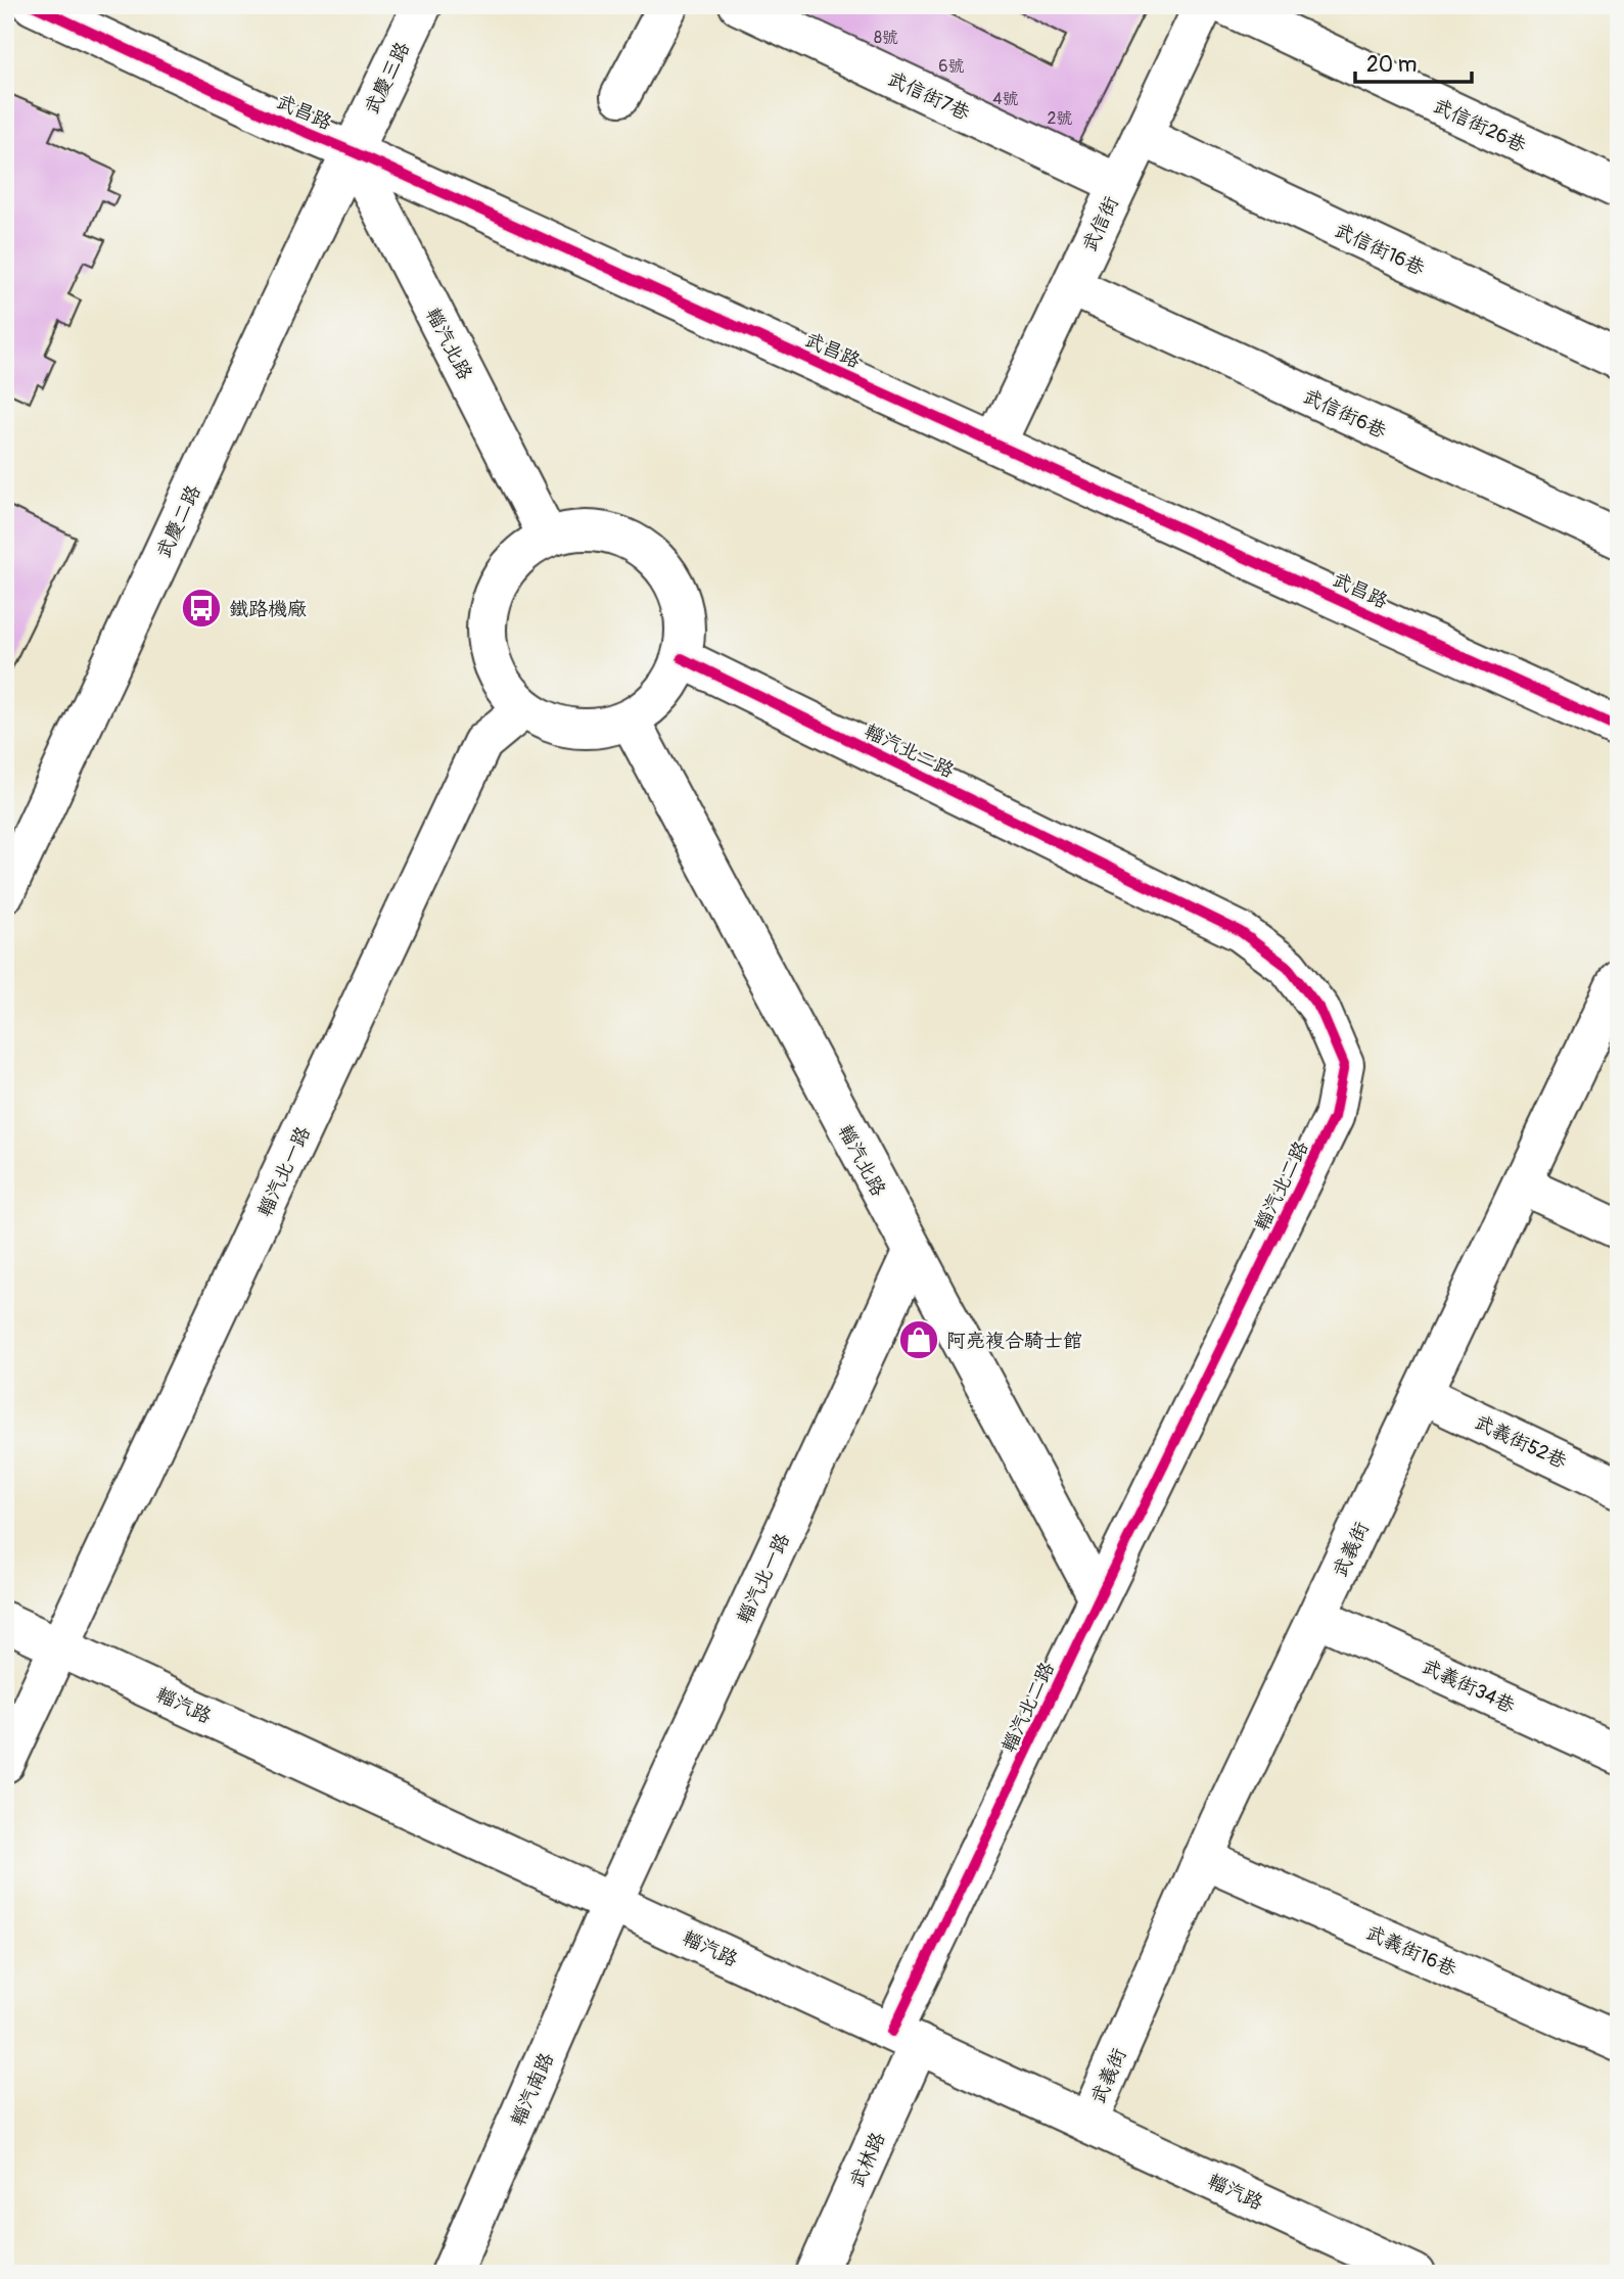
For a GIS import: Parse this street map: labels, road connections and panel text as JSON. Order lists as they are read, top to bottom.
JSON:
{
  "streets": {
    "street": [
      "武慶三路",
      "武信街7巷",
      "武昌路",
      "武信街26巷",
      "武信街",
      "武信街16巷",
      "輜汽北路",
      "武信街6巷",
      "武慶二路",
      "輜汽北二路",
      "輜汽北一路",
      "武義街52巷",
      "武義街",
      "武義街34巷",
      "輜汽路",
      "武義街16巷",
      "輜汽南路",
      "武林路"
    ]
  },
  "crossings": [
    ["武慶三路", "武昌路"],
    ["武慶三路", "輜汽北路"],
    ["武慶三路", "武慶二路"],
    ["武信街7巷", "武信街"],
    ["武昌路", "武信街"],
    ["武昌路", "輜汽北路"],
    ["武昌路", "武慶二路"],
    ["武信街", "武信街16巷"],
    ["武信街", "武信街6巷"],
    ["輜汽北路", "武慶二路"],
    ["輜汽北路", "輜汽北二路"],
    ["輜汽北路", "輜汽北一路"],
    ["輜汽北二路", "輜汽北一路"],
    ["輜汽北二路", "輜汽路"],
    ["輜汽北二路", "武林路"],
    ["輜汽北一路", "輜汽路"],
    ["輜汽北一路", "輜汽南路"],
    ["武義街52巷", "武義街"],
    ["武義街", "武義街34巷"],
    ["武義街", "輜汽路"],
    ["武義街", "武義街16巷"],
    ["輜汽路", "輜汽南路"],
    ["輜汽路", "武林路"]
  ],
  "places": {
    "bus stop": ["鐵路機廠"],
    "shop": ["阿亮複合騎士館"]
  },
  "house_numbers": [
    "8號",
    "6號",
    "4號",
    "2號"
  ],
  "scale_bar": "20 m"
}
